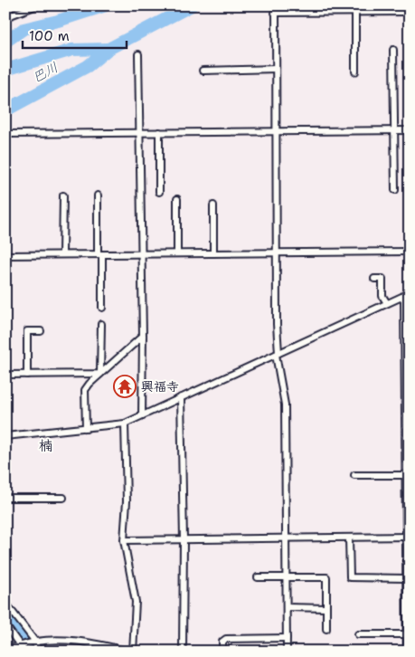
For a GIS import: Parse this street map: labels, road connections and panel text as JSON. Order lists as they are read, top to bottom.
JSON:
{
  "districts": ["楠"],
  "water": ["巴川"],
  "places": {
    "temple": ["興福寺"]
  },
  "scale_bar": "100 m"
}
